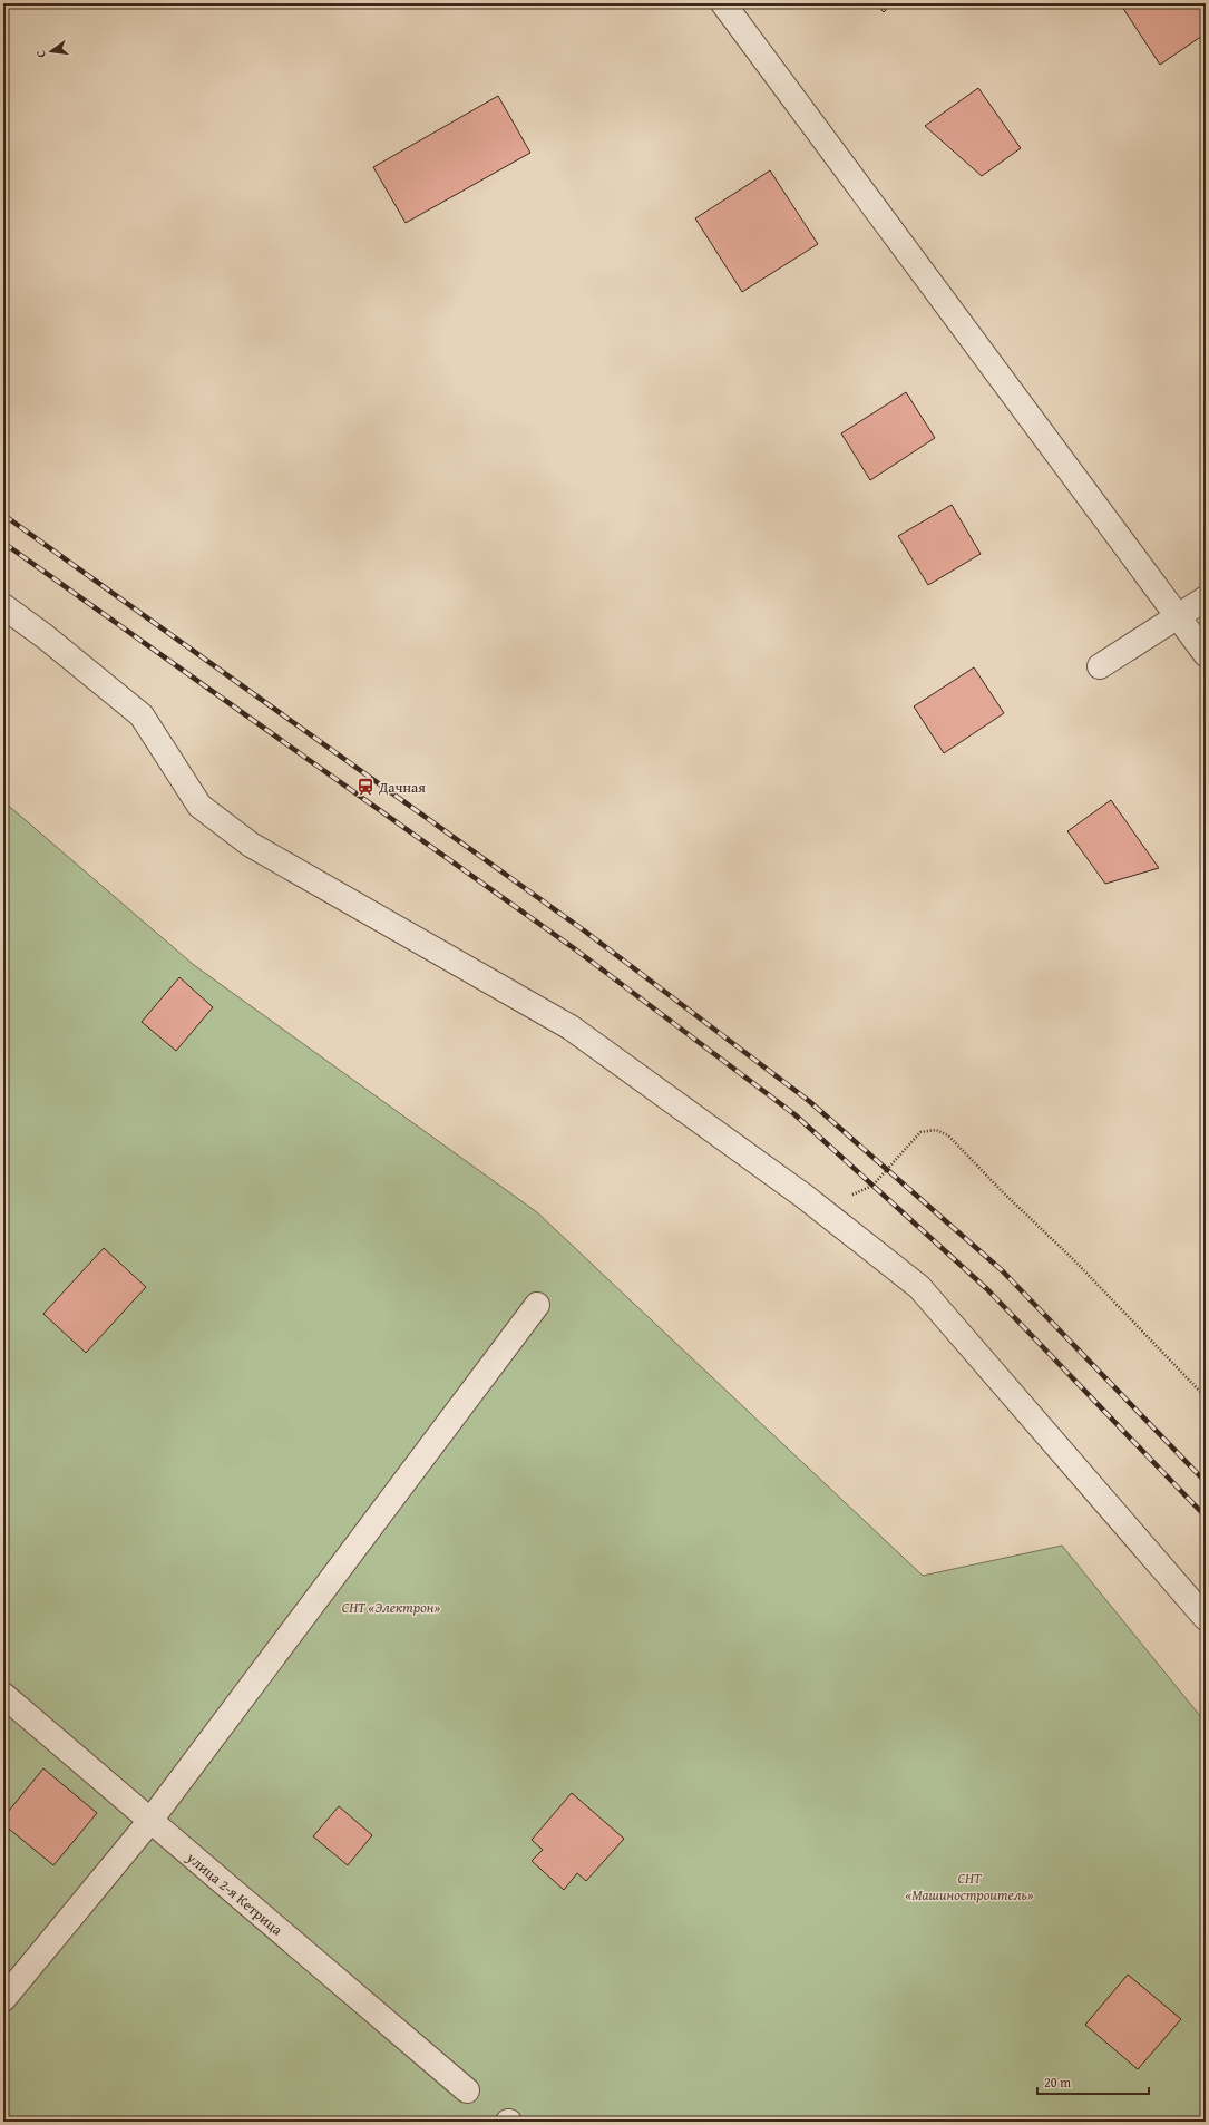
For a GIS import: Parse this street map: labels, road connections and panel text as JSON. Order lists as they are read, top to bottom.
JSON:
{
  "streets": {
    "street": ["улица 2-я Кетрица"]
  },
  "parks": ["СНТ «Электрон»", "СНТ «Машиностроитель»"],
  "places": {
    "station": ["Дачная"]
  },
  "scale_bar": "20 m",
  "north": "left"
}
